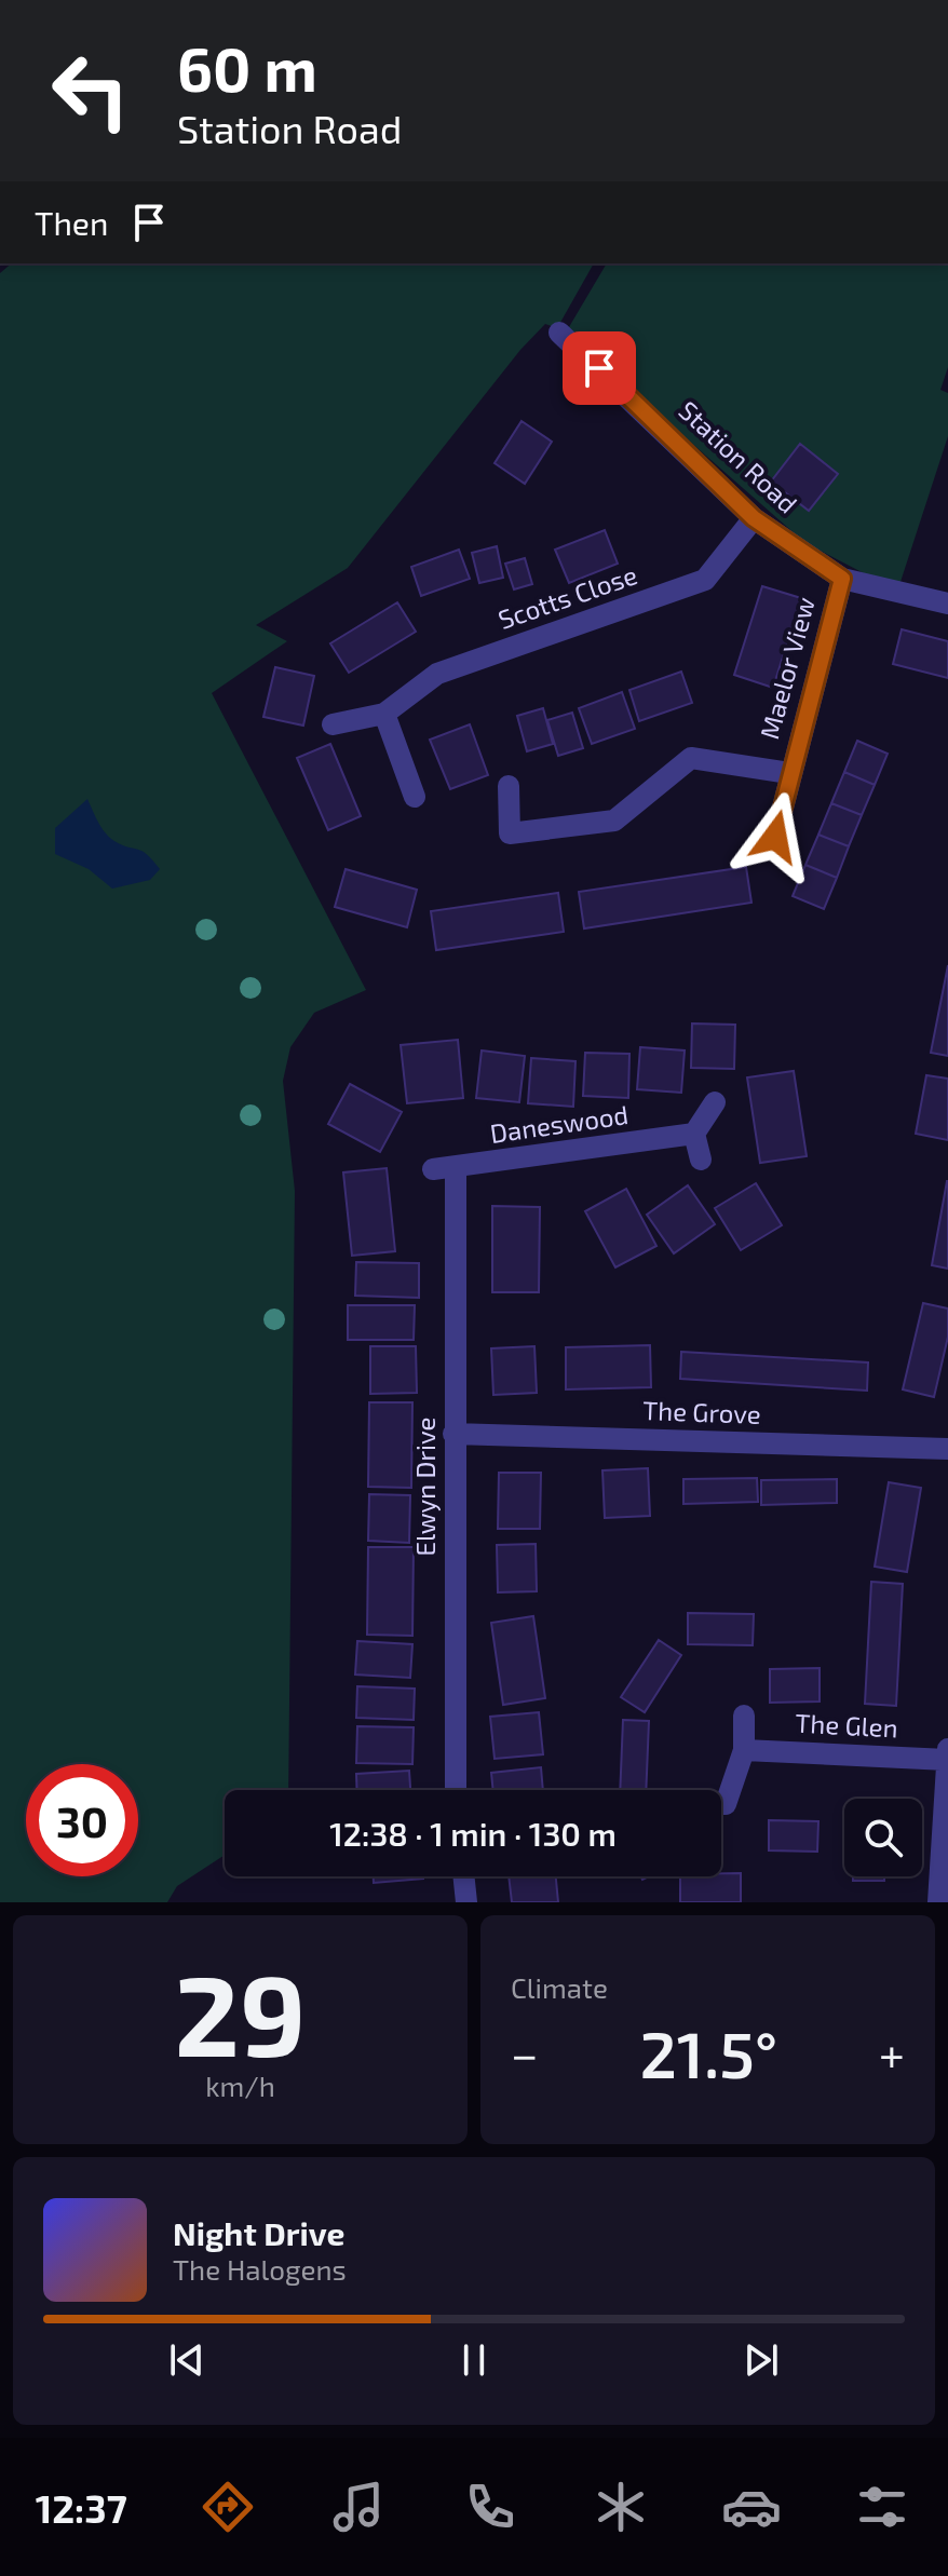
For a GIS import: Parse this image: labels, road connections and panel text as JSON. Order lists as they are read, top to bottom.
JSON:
{
  "streets": {
    "street": [
      "Station Road",
      "Scotts Close",
      "Maelor View",
      "Daneswood",
      "The Grove",
      "Elwyn Drive",
      "The Glen"
    ]
  },
  "crossings": [
    ["Station Road", "Scotts Close"],
    ["Station Road", "Maelor View"],
    ["Daneswood", "Elwyn Drive"],
    ["The Grove", "Elwyn Drive"]
  ],
  "page": {
    "turn": ["60 m", "Station Road"],
    "then": "Then",
    "limit": "30",
    "trip": "12:38 · 1 min · 130 m",
    "tile": [
      ["29", "km/h"],
      "Climate"
    ],
    "heat": ["−", "21.5°", "+"],
    "song": ["Night Drive", "The Halogens"],
    "tabs": "12:37"
  }
}
